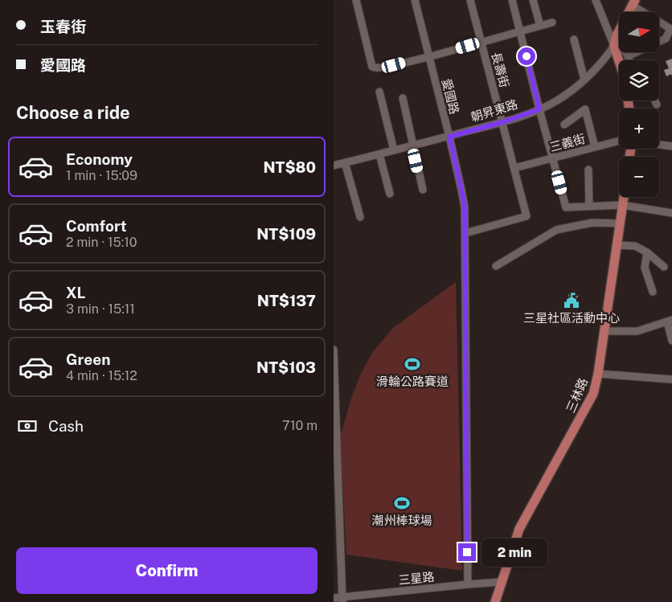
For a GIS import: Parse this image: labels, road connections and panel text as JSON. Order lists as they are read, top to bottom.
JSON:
{
  "streets": {
    "main road": ["朝昇東路", "三林路"],
    "street": [
      "長壽街",
      "愛國路",
      "三義街",
      "三星路"
    ]
  },
  "crossings": [
    ["長壽街", "愛國路"],
    ["長壽街", "朝昇東路"],
    ["長壽街", "三義街"],
    ["愛國路", "朝昇東路"],
    ["愛國路", "三星路"],
    ["三林路", "三星路"]
  ],
  "places": {
    "public building": ["三星社區活動中心"],
    "sports": ["滑輪公路賽道", "潮州棒球場"]
  },
  "north": "right",
  "page": {
    "banner": ["玉春街", "愛國路"],
    "map_buttons": ["+", "−"],
    "heading": "Choose a ride",
    "list": [
      {
        "name": "Economy",
        "note": "1 min · 15:09",
        "value": "NT$80"
      },
      {
        "name": "Comfort",
        "note": "2 min · 15:10",
        "value": "NT$109"
      },
      {
        "name": "XL",
        "note": "3 min · 15:11",
        "value": "NT$137"
      },
      {
        "name": "Green",
        "note": "4 min · 15:12",
        "value": "NT$103"
      }
    ],
    "pay": ["Cash", "710 m"],
    "bubble": "2 min",
    "buttons": "Confirm"
  }
}
